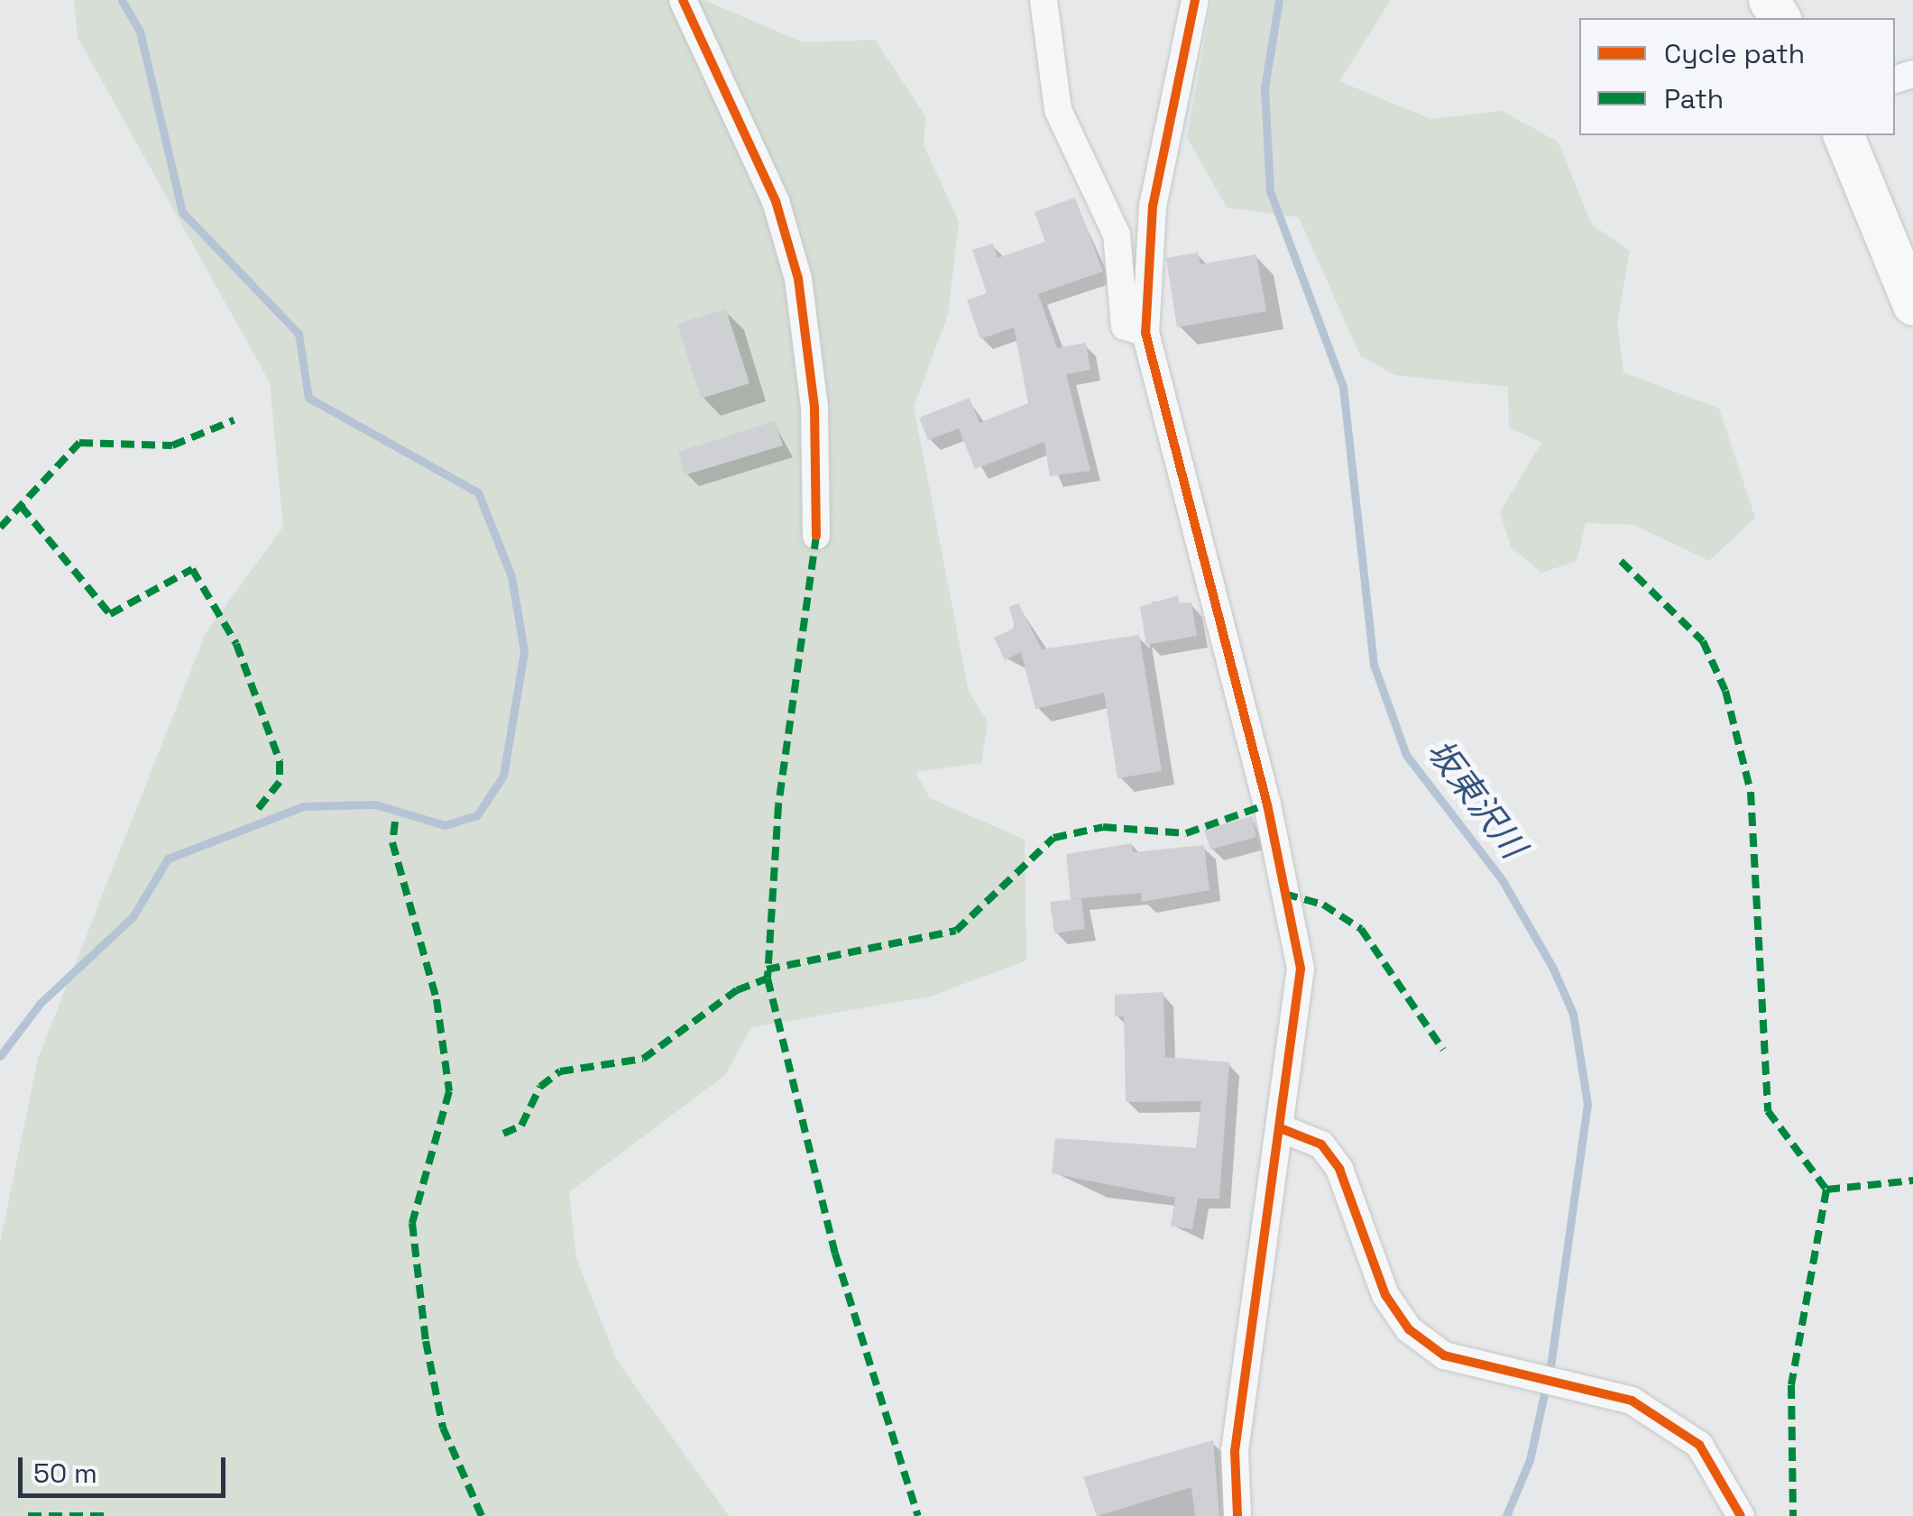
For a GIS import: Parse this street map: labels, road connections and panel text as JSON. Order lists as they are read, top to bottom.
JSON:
{
  "water": ["坂東沢川"],
  "legend": ["Cycle path", "Path"],
  "scale_bar": "50 m"
}
